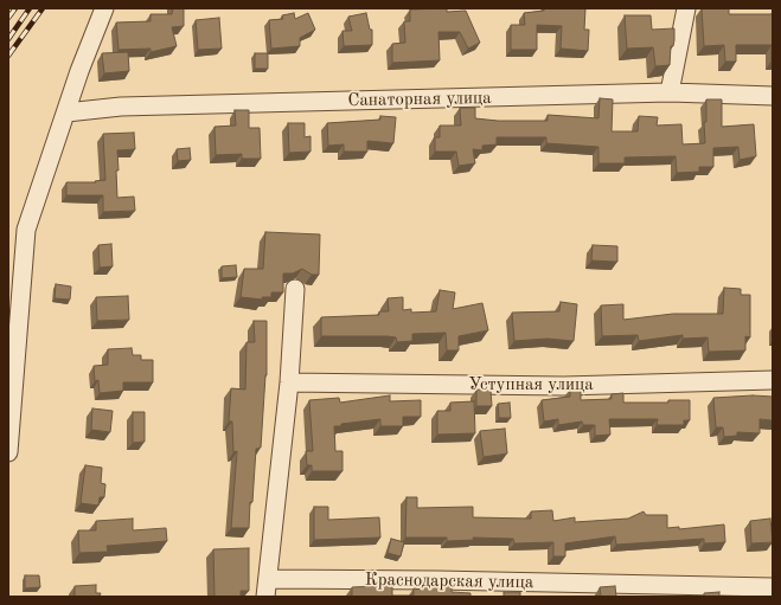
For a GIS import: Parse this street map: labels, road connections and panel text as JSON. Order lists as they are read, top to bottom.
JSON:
{
  "streets": {
    "street": ["Санаторная улица", "Уступная улица", "Краснодарская улица"]
  }
}
